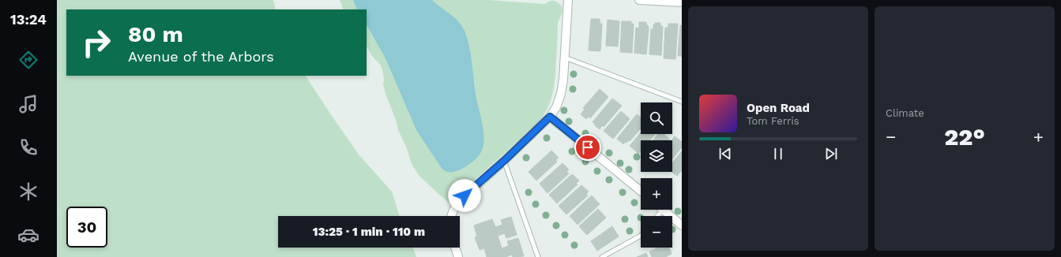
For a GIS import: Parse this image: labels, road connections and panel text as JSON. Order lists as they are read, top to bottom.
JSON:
{
  "page": {
    "tabs": "13:24",
    "tile": "Climate",
    "turn": ["80 m", "Avenue of the Arbors"],
    "song": ["Open Road", "Tom Ferris"],
    "map_buttons": ["+", "−"],
    "heat": ["−", "22°", "+"],
    "limit": "30",
    "trip": "13:25 · 1 min · 110 m"
  }
}
